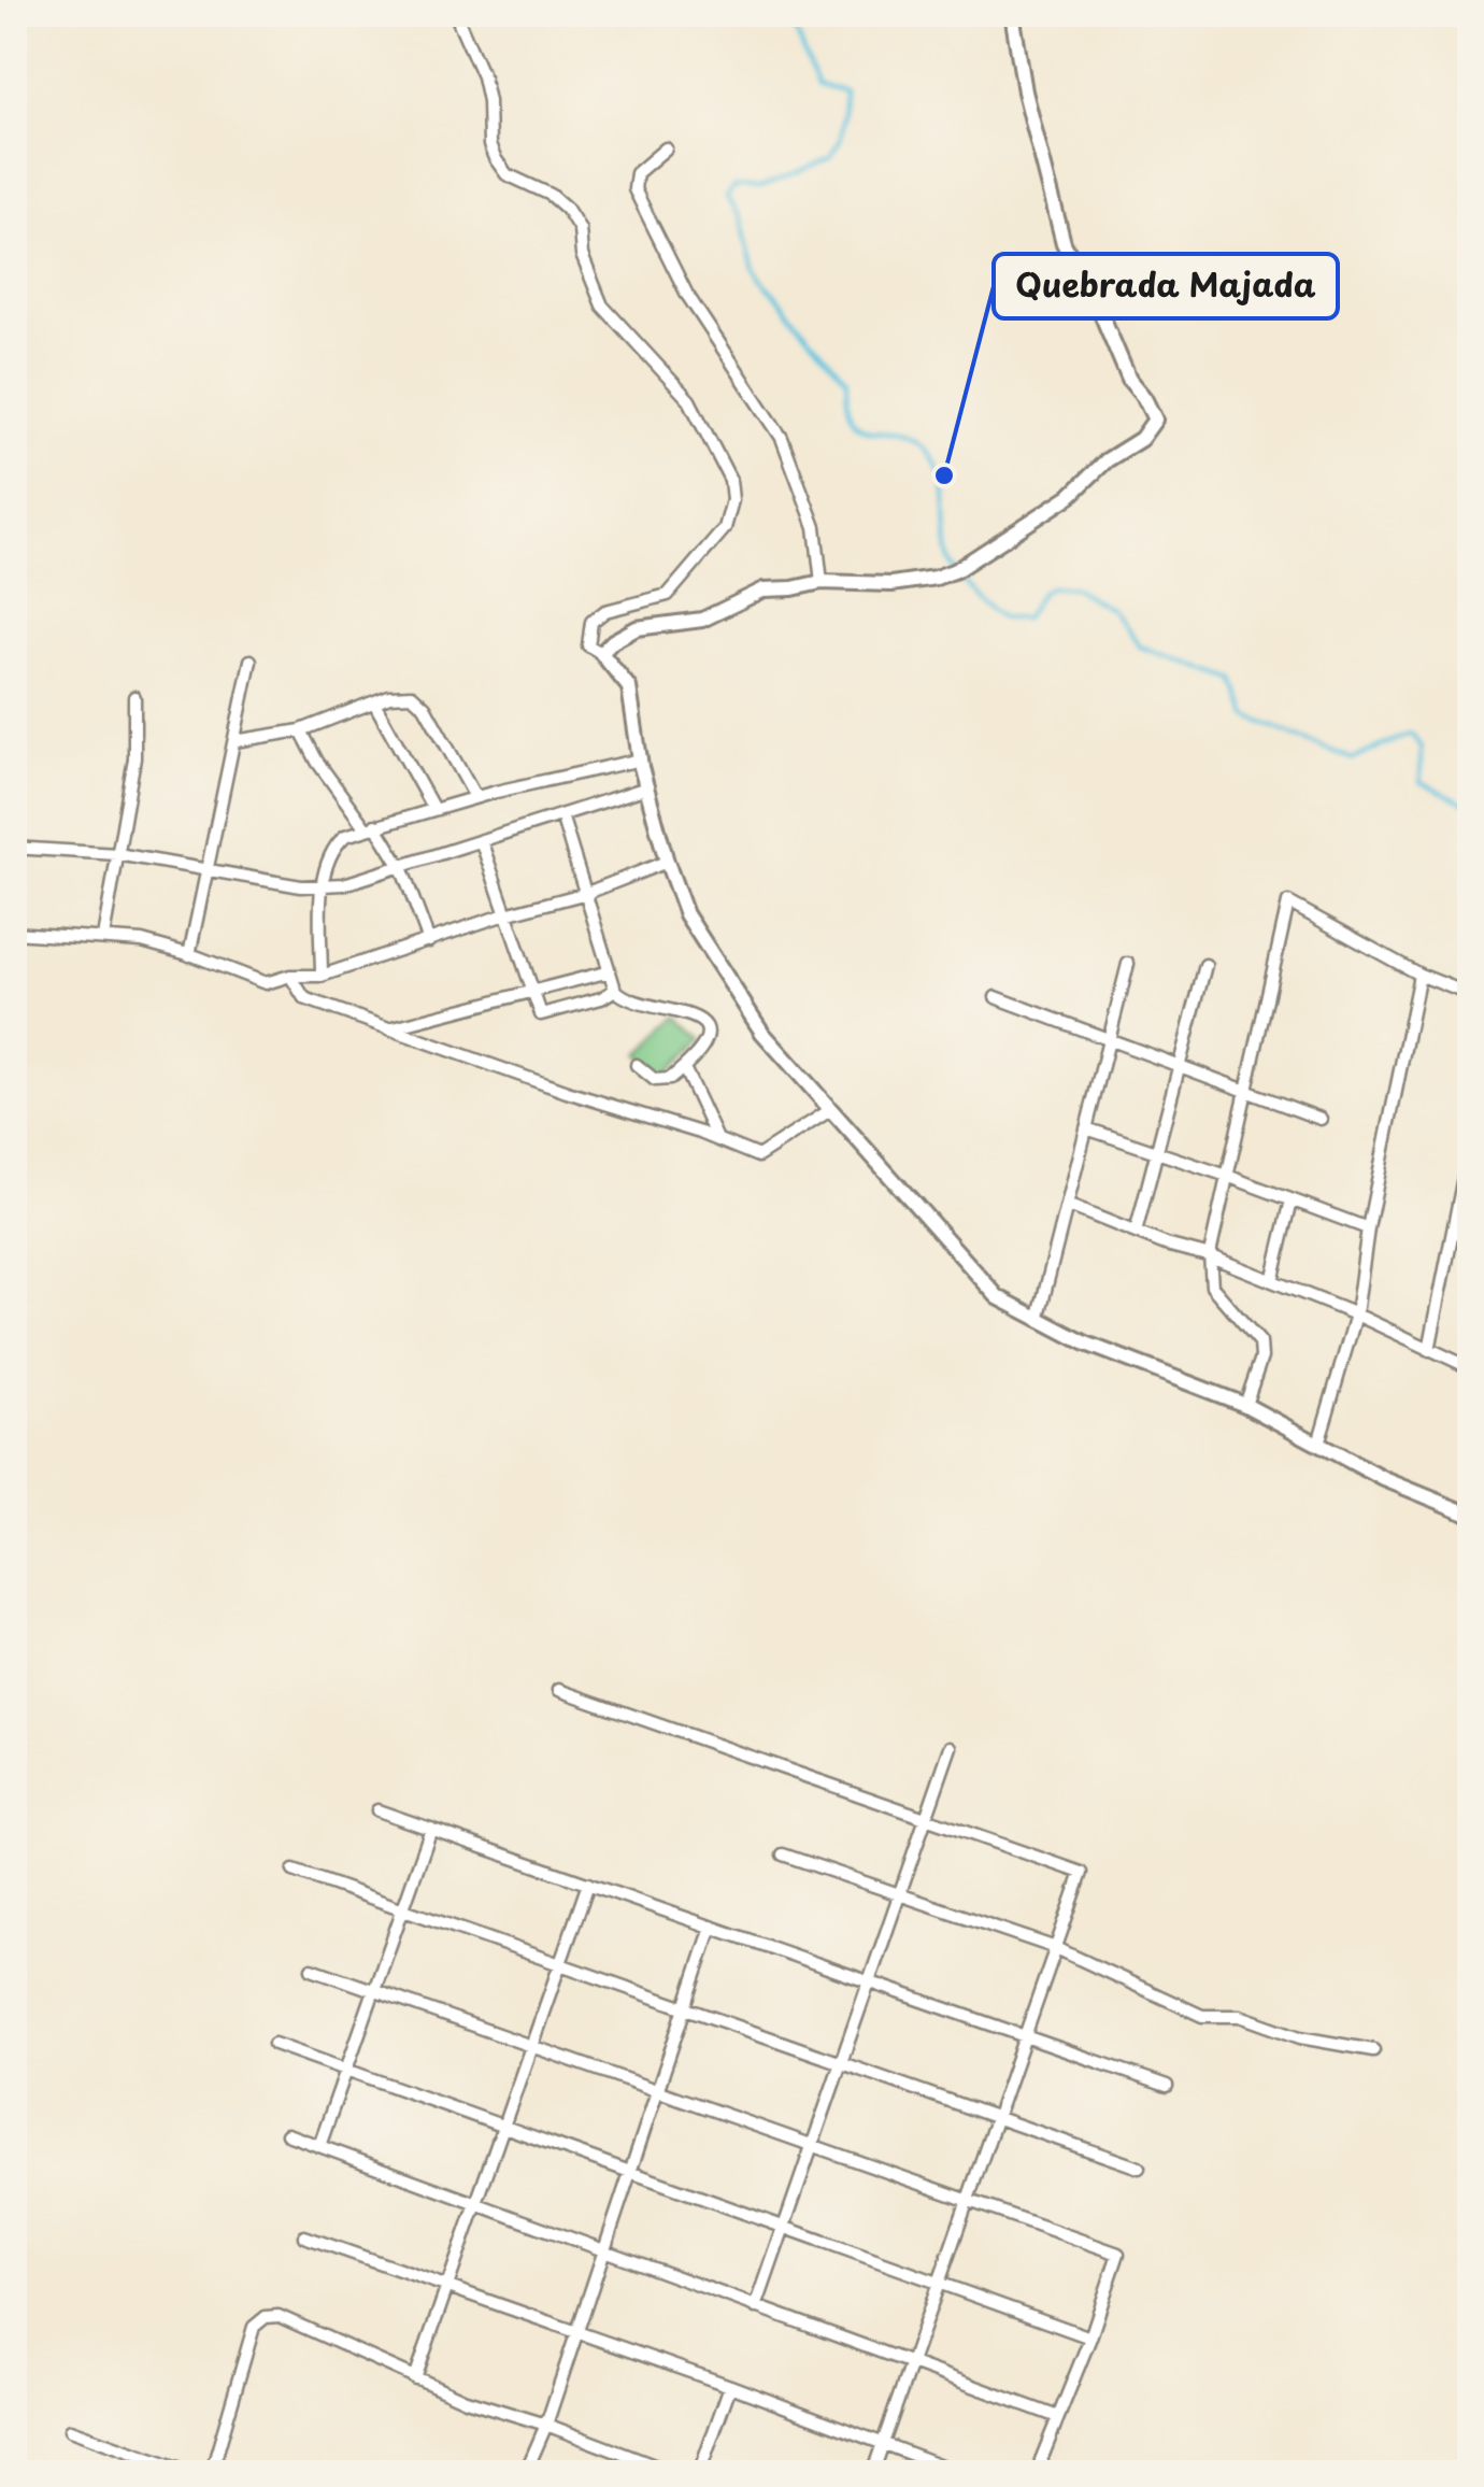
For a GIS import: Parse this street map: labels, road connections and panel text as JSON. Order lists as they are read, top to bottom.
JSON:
{
  "places": ["Quebrada Majada"]
}
